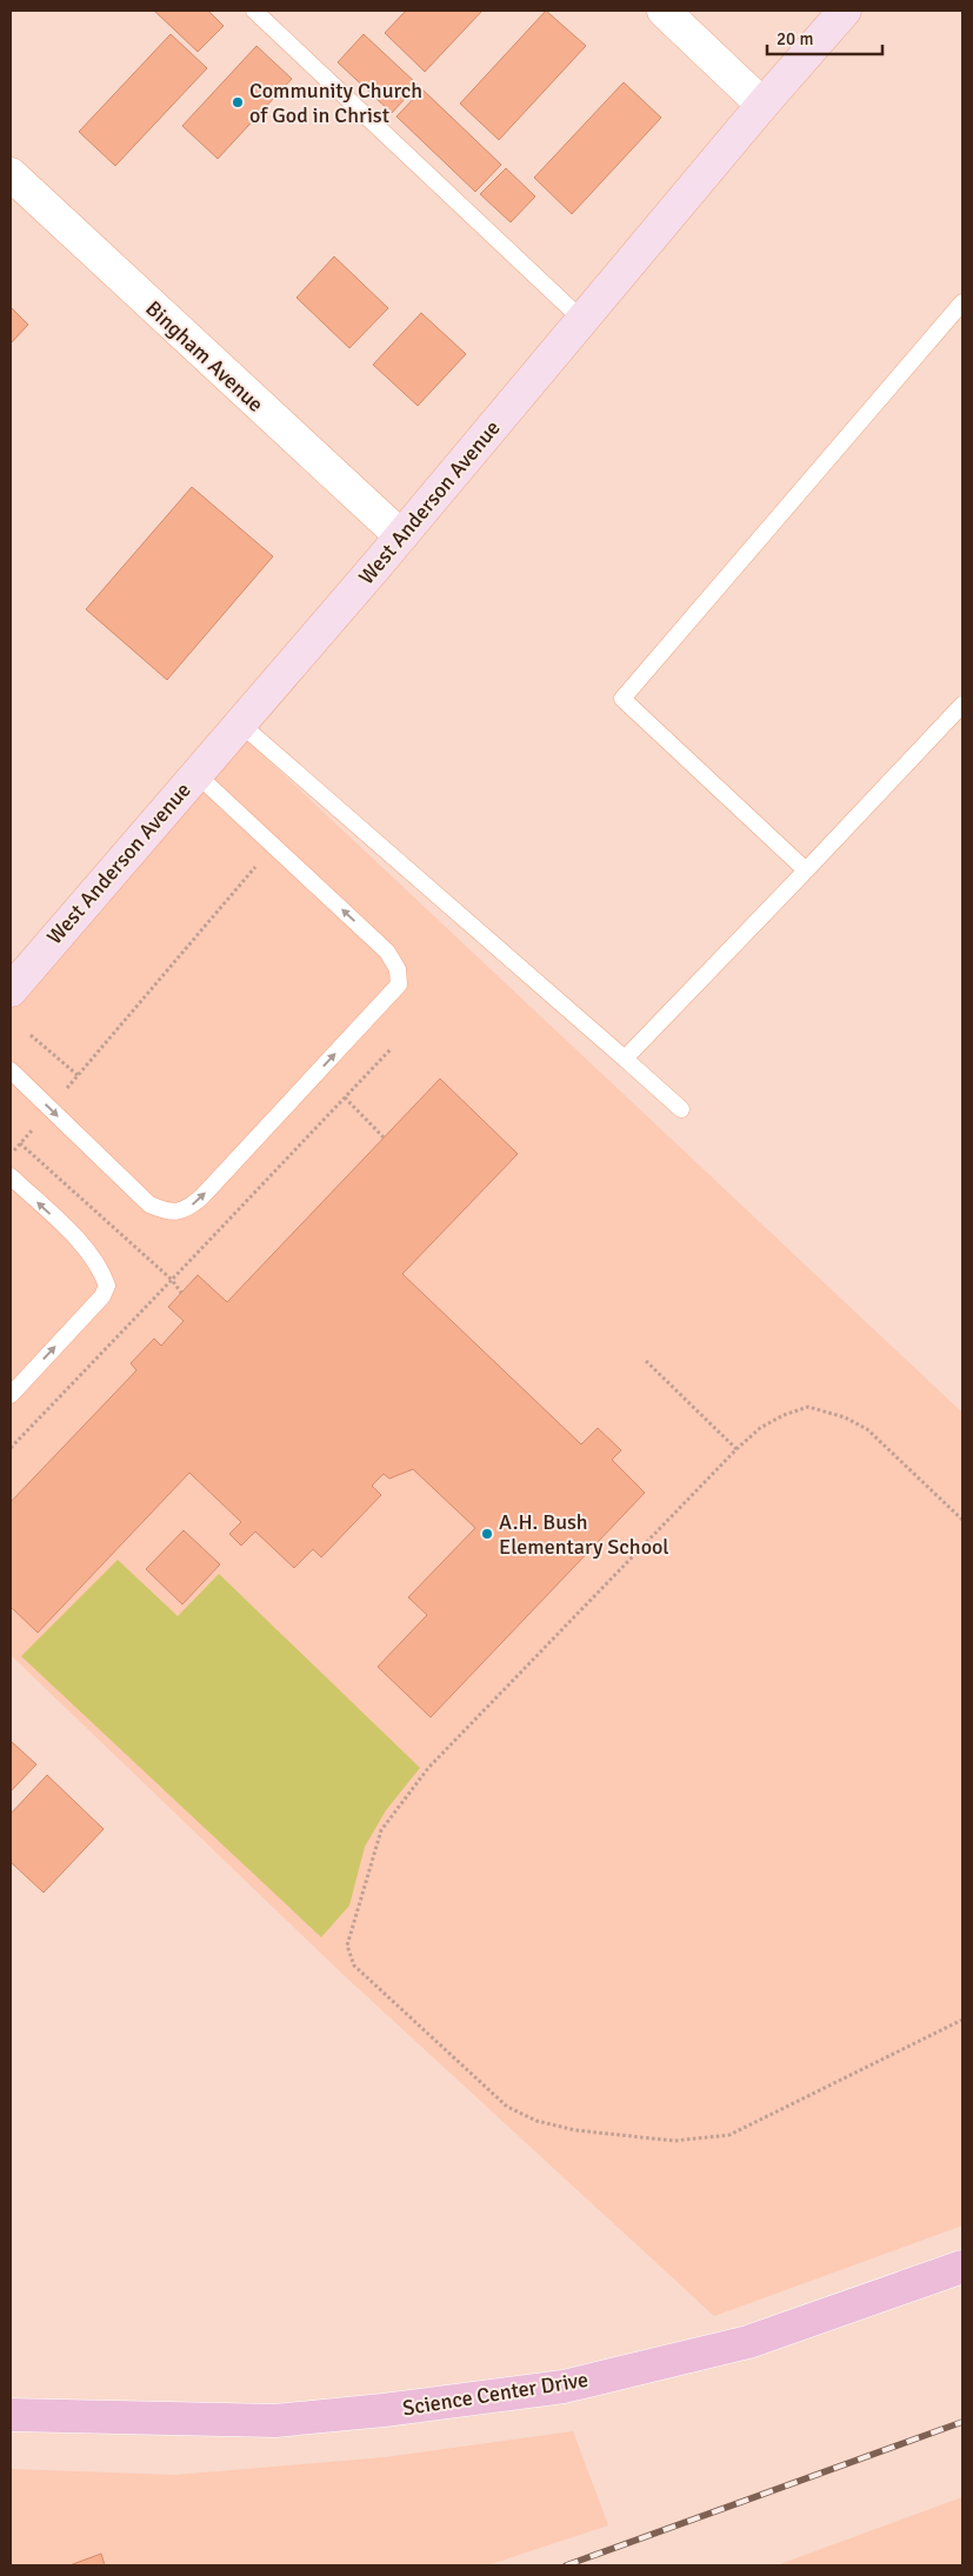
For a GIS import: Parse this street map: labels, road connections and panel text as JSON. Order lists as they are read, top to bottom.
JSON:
{
  "streets": {
    "main road": ["Science Center Drive"],
    "street": ["Bingham Avenue", "West Anderson Avenue"]
  },
  "crossings": [
    ["Bingham Avenue", "West Anderson Avenue"]
  ],
  "places": ["Community Church of God in Christ", "A.H. Bush Elementary School"],
  "scale_bar": "20 m"
}
